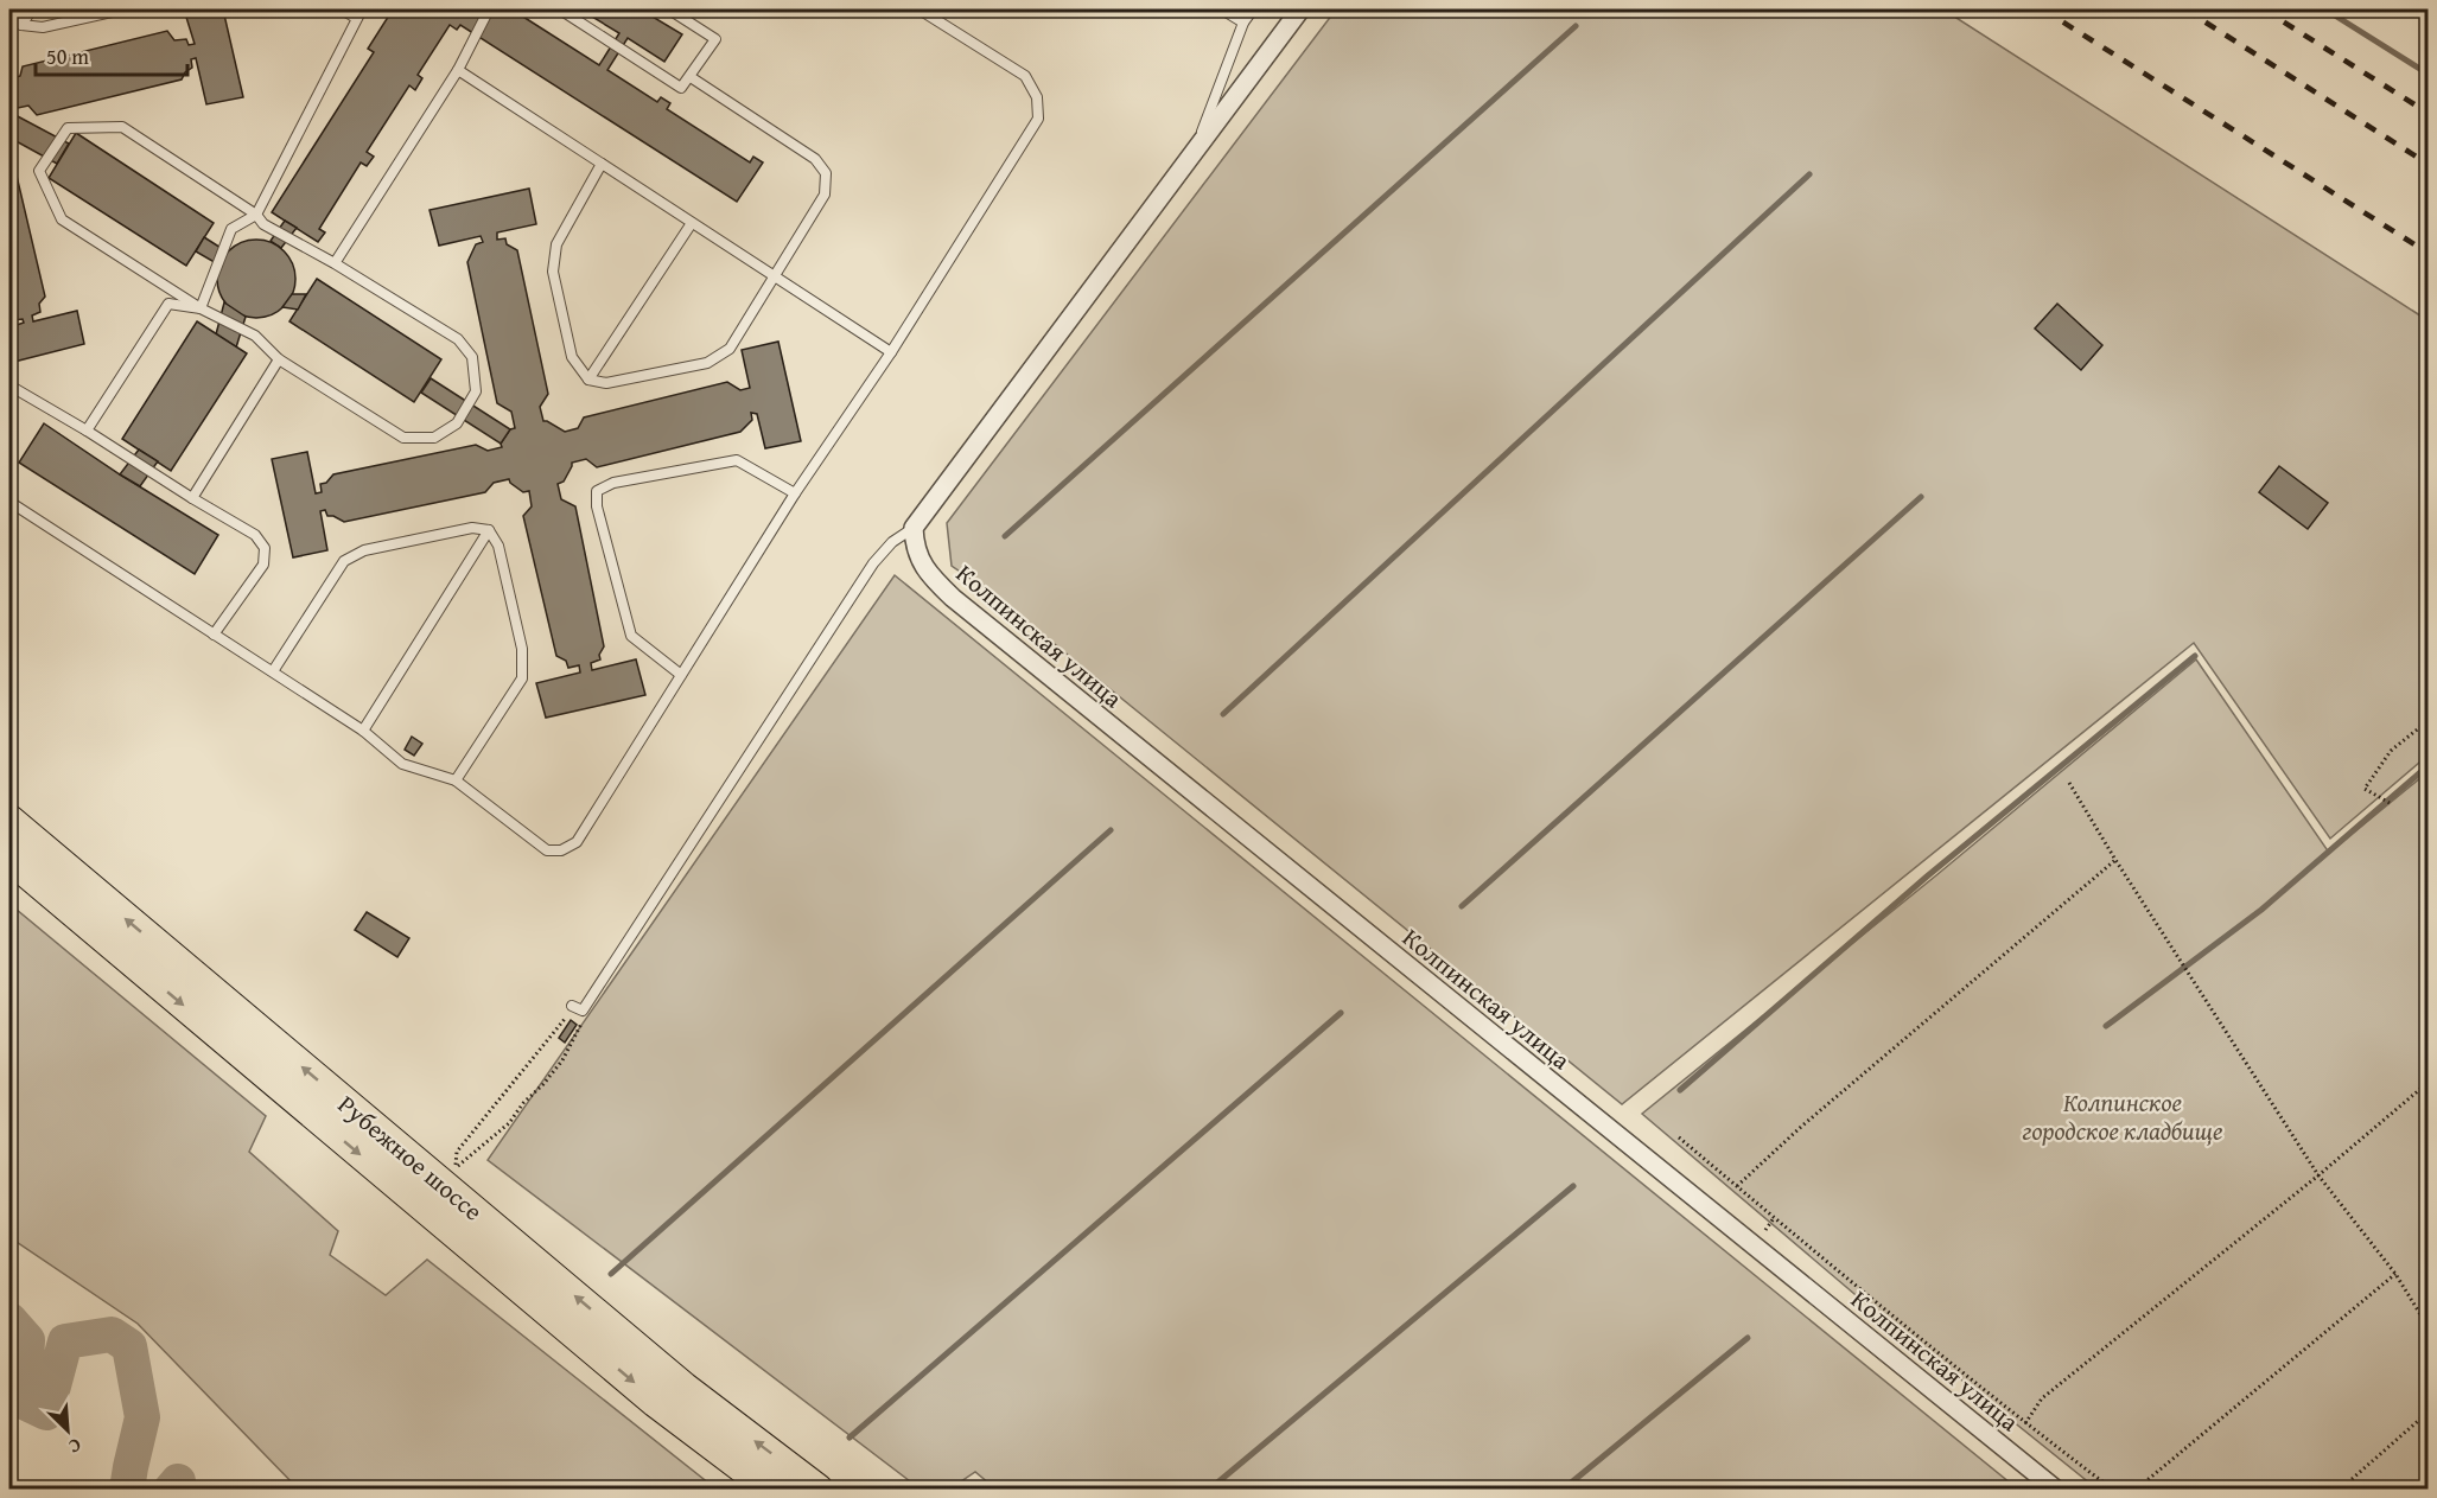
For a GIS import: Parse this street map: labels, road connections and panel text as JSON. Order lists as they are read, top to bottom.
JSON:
{
  "streets": {
    "main road": ["Рубежное шоссе"],
    "street": ["Колпинская улица"]
  },
  "parks": ["Колпинское городское кладбище"],
  "scale_bar": "50 m",
  "north": "bottom right"
}
